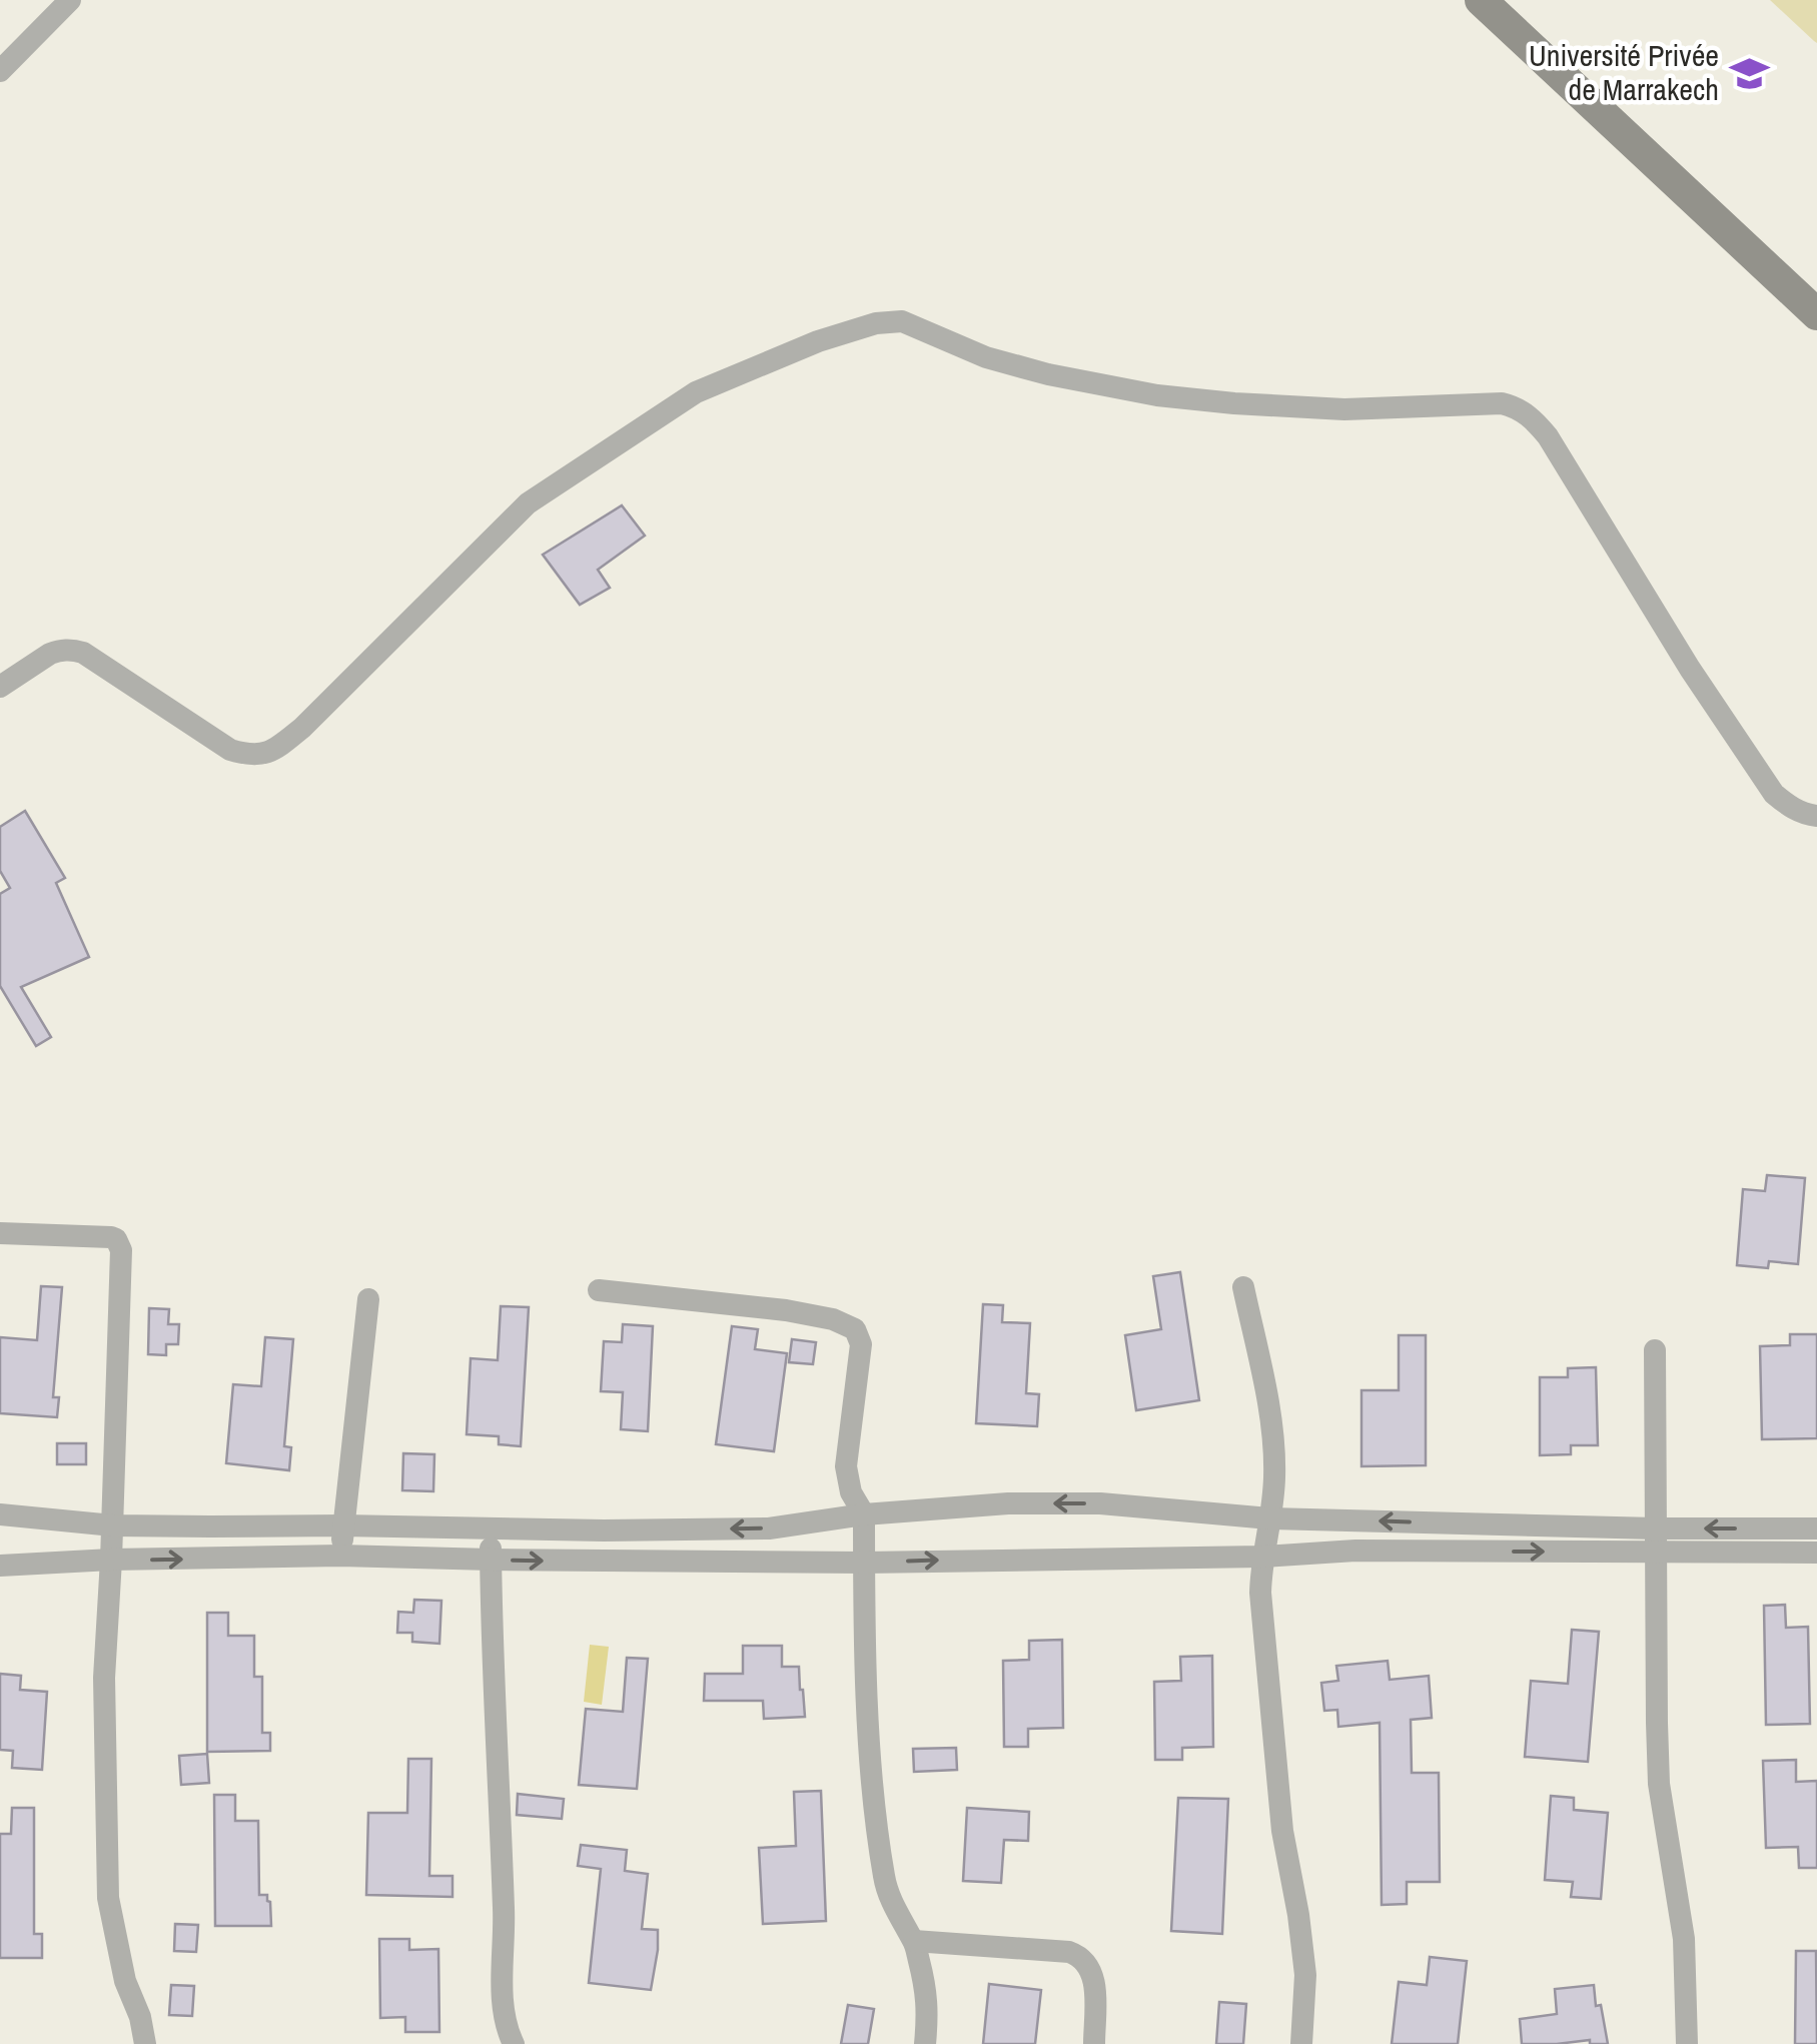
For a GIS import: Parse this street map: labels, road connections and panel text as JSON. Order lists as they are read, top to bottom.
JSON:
{
  "places": {
    "school or university": ["Université Privée de Marrakech"]
  }
}
